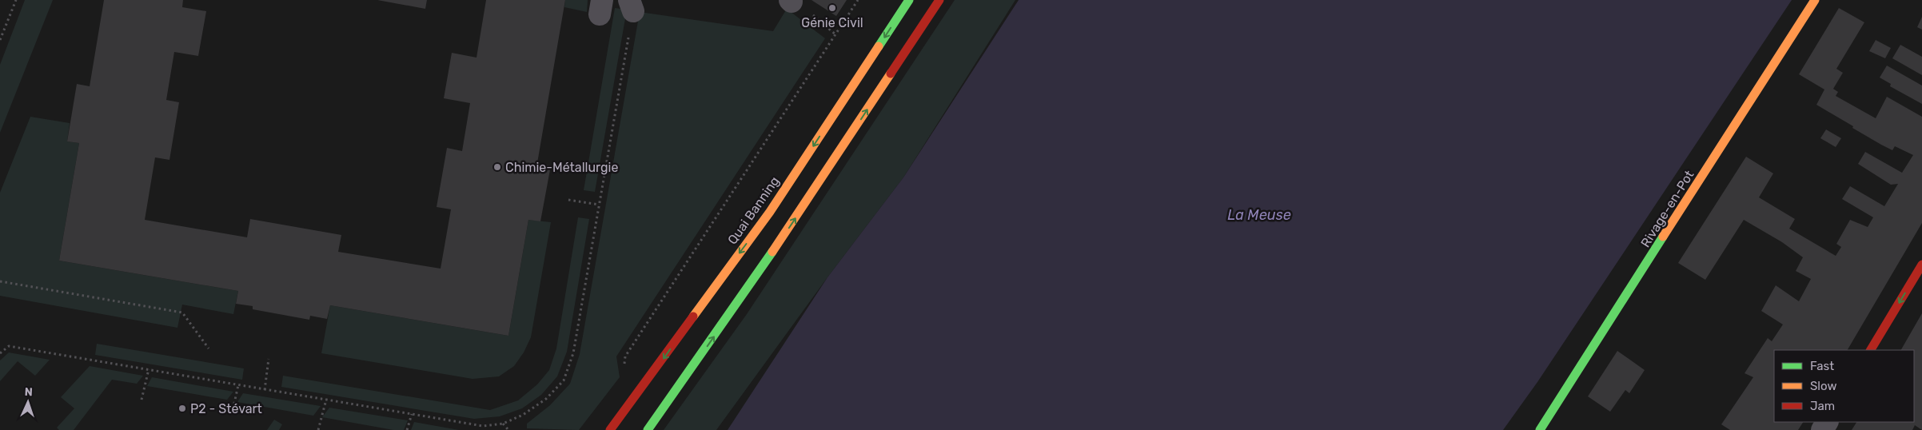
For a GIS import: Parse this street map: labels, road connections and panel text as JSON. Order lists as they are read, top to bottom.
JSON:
{
  "streets": {
    "main road": ["Rivage-en-Pot", "Quai Banning"]
  },
  "water": ["La Meuse"],
  "places": ["Génie Civil", "Chimie-Métallurgie", "P2 - Stévart"],
  "legend": ["Fast", "Slow", "Jam"],
  "north": "top"
}
